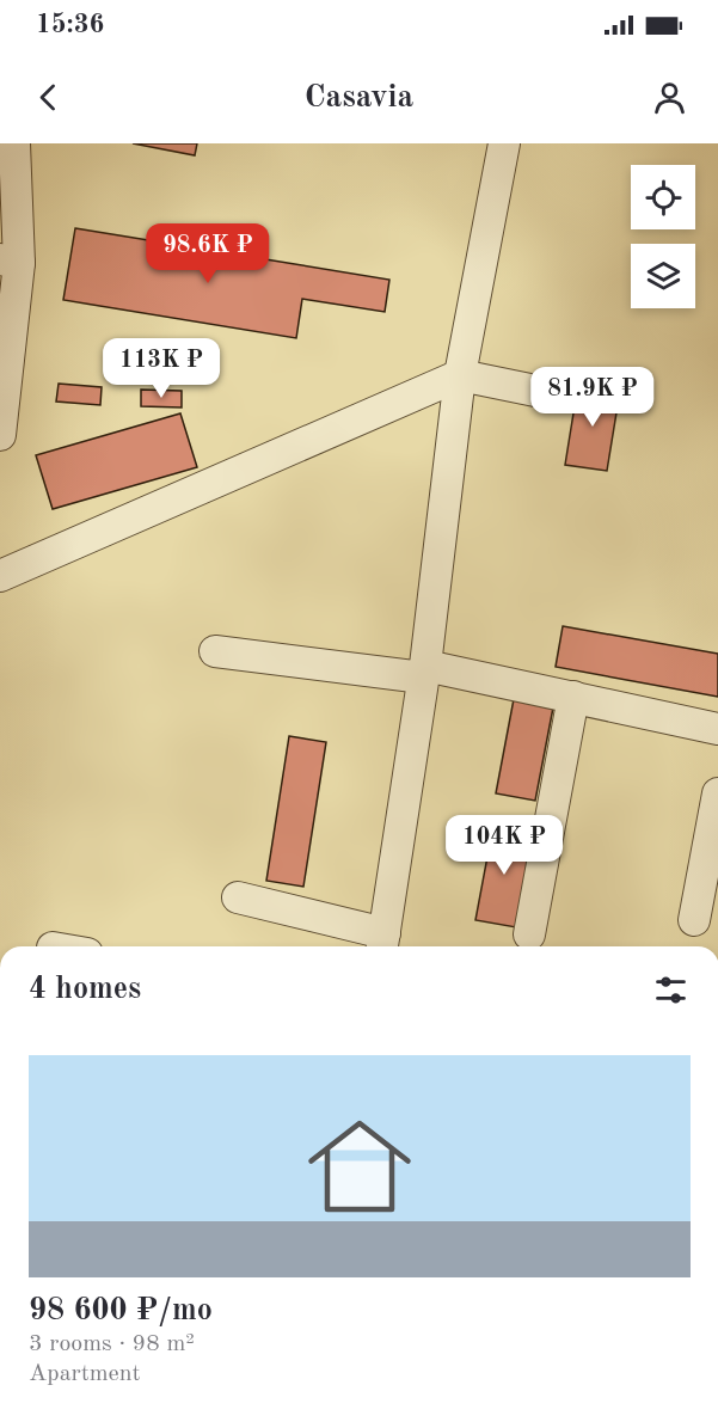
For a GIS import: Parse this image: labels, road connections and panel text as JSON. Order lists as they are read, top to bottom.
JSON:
{
  "page": {
    "status": "15:36",
    "header": "Casavia",
    "price": [
      "98.6K ₽",
      "113K ₽",
      "81.9K ₽",
      "104K ₽"
    ],
    "heading": "4 homes",
    "list": [
      {
        "name": "98 600 ₽/mo",
        "note": "3 rooms · 98 m² · Apartment"
      }
    ]
  }
}
